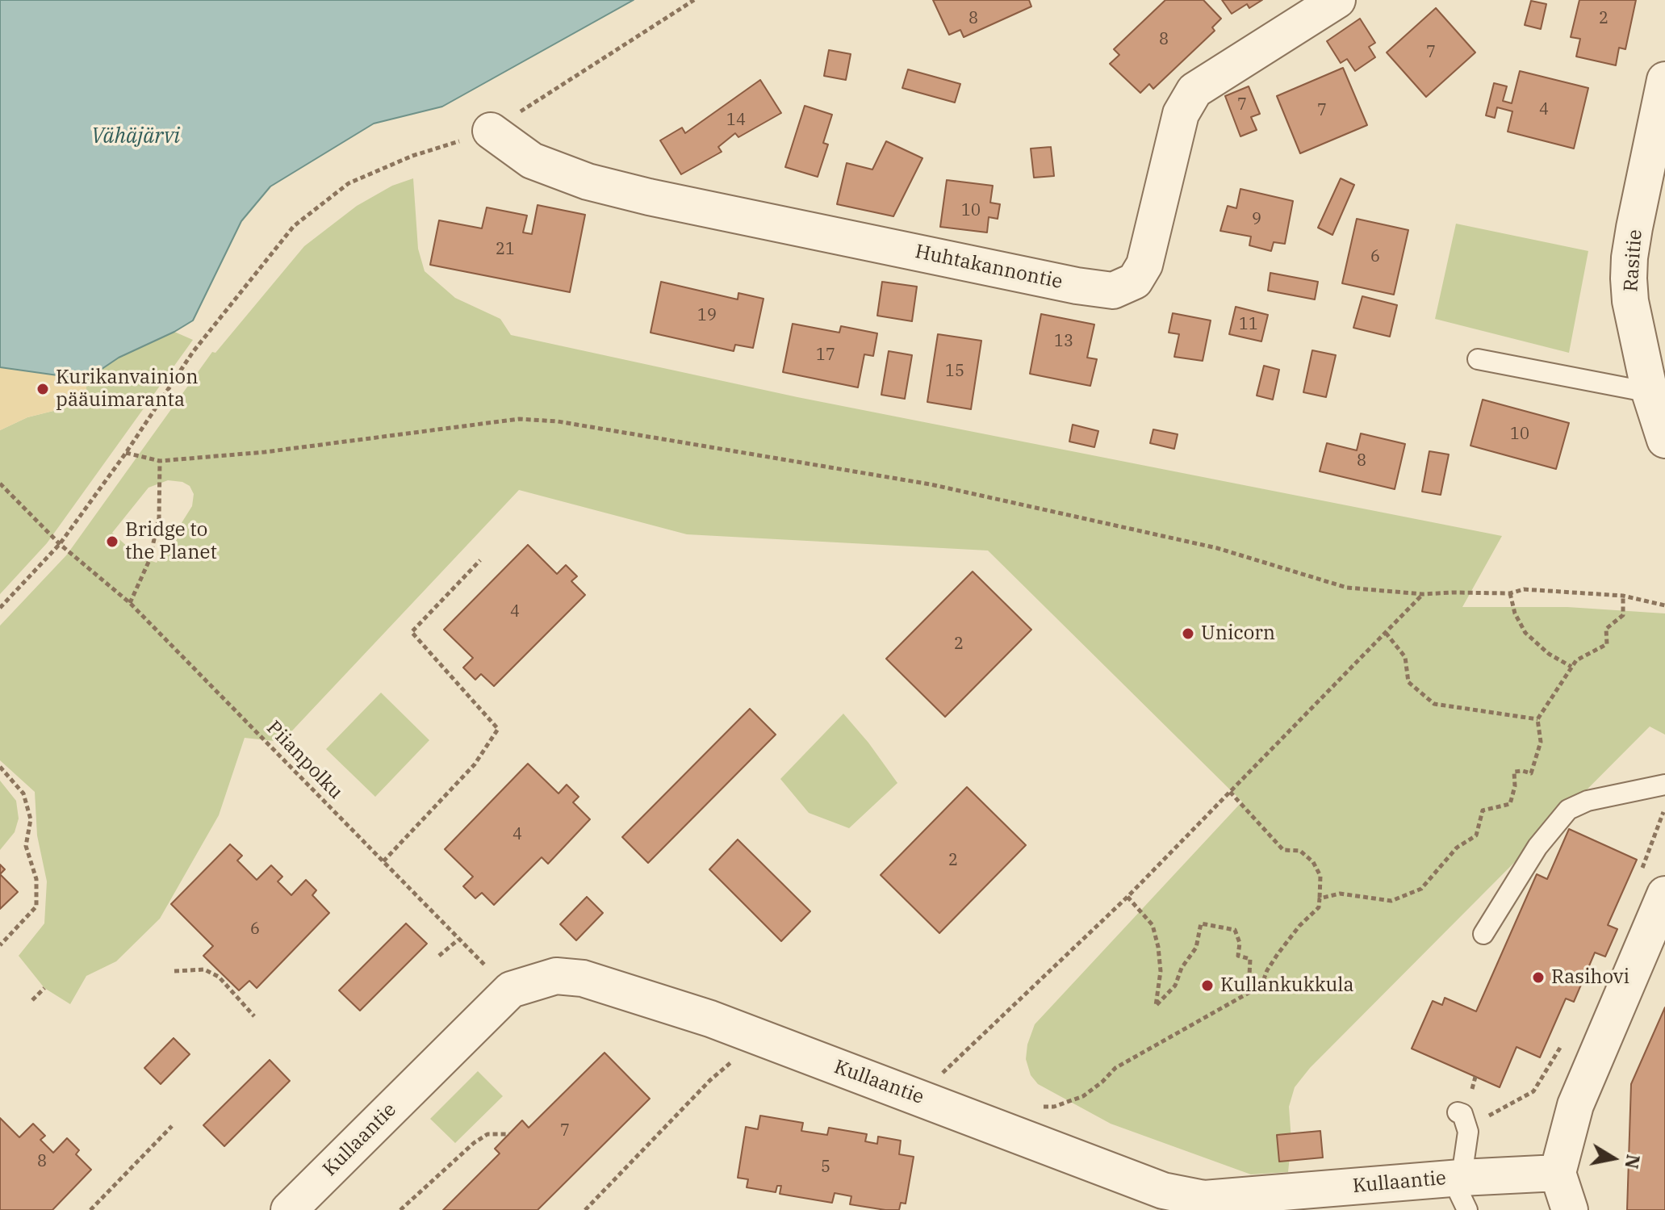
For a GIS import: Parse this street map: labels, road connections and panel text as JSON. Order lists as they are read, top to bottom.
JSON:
{
  "streets": {
    "street": ["Rasitie", "Huhtakannontie", "Kullaantie"],
    "path": ["Piianpolku"]
  },
  "crossings": [
    ["Piianpolku", "Kullaantie"]
  ],
  "water": ["Vähäjärvi"],
  "places": [
    "Kurikanvainion pääuimaranta",
    "Bridge to the Planet",
    "Unicorn",
    "Rasihovi",
    "Kullankukkula"
  ],
  "house_numbers": [
    "8",
    "2",
    "8",
    "7",
    "7",
    "4",
    "7",
    "14",
    "10",
    "9",
    "21",
    "6",
    "19",
    "11",
    "13",
    "17",
    "15",
    "10",
    "8",
    "4",
    "2",
    "4",
    "2",
    "6",
    "7",
    "8",
    "5"
  ],
  "north": "right"
}
